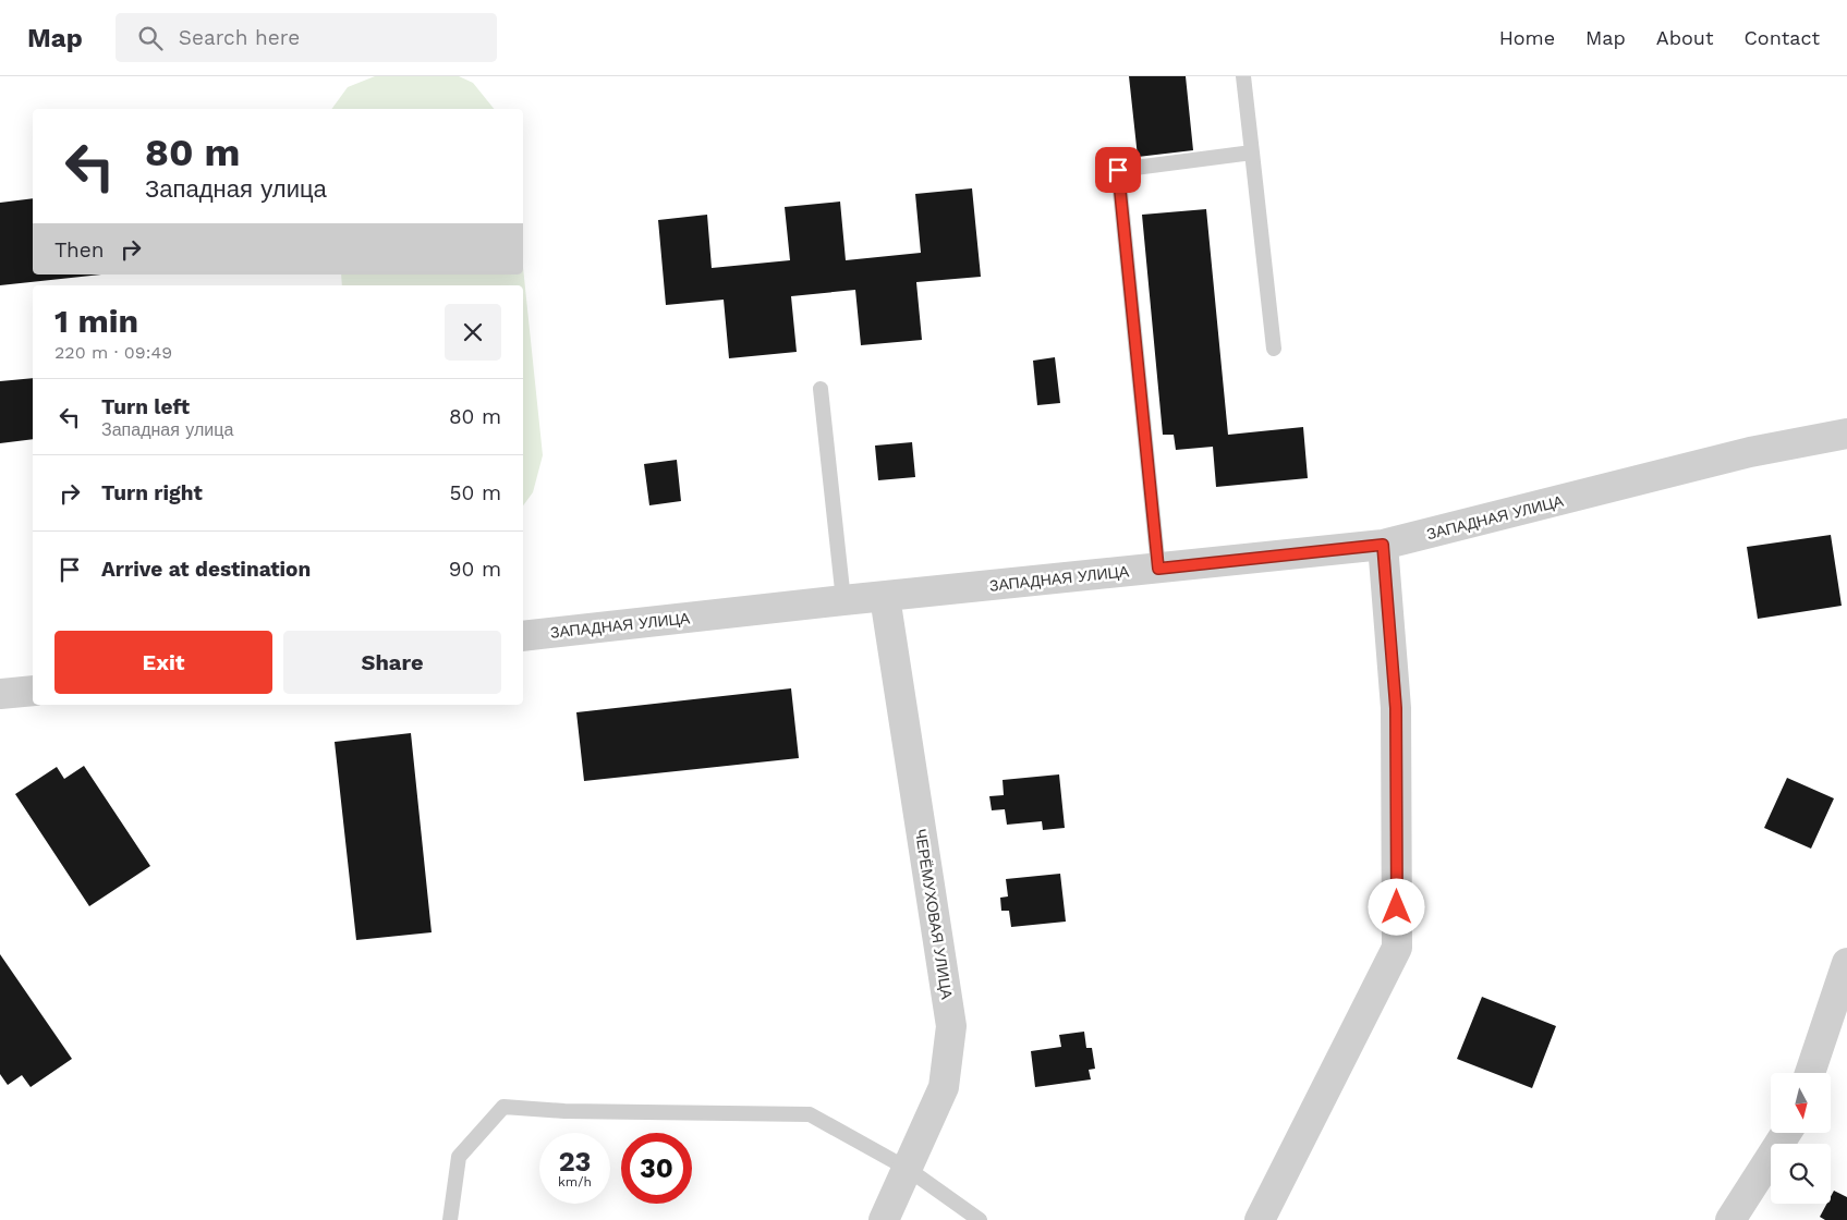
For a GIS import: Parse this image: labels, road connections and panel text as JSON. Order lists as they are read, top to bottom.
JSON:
{
  "streets": {
    "street": ["ЗАПАДНАЯ УЛИЦА", "ЧЕРЁМУХОВАЯ УЛИЦА"]
  },
  "crossings": [
    ["ЗАПАДНАЯ УЛИЦА", "ЧЕРЁМУХОВАЯ УЛИЦА"]
  ],
  "north": "bottom",
  "page": {
    "header": "Map",
    "search": "Search here",
    "nav": [
      "Home",
      "Map",
      "About",
      "Contact"
    ],
    "turn": ["80 m", "Западная улица"],
    "then": "Then",
    "heading": ["1 min", "220 m · 09:49"],
    "list": [
      {
        "name": "Turn left",
        "note": "Западная улица",
        "value": "80 m"
      },
      {
        "name": "Turn right",
        "value": "50 m"
      },
      {
        "name": "Arrive at destination",
        "value": "90 m"
      }
    ],
    "buttons": ["Exit", "Share"],
    "speed": "23 km/h",
    "limit": "30"
  }
}
